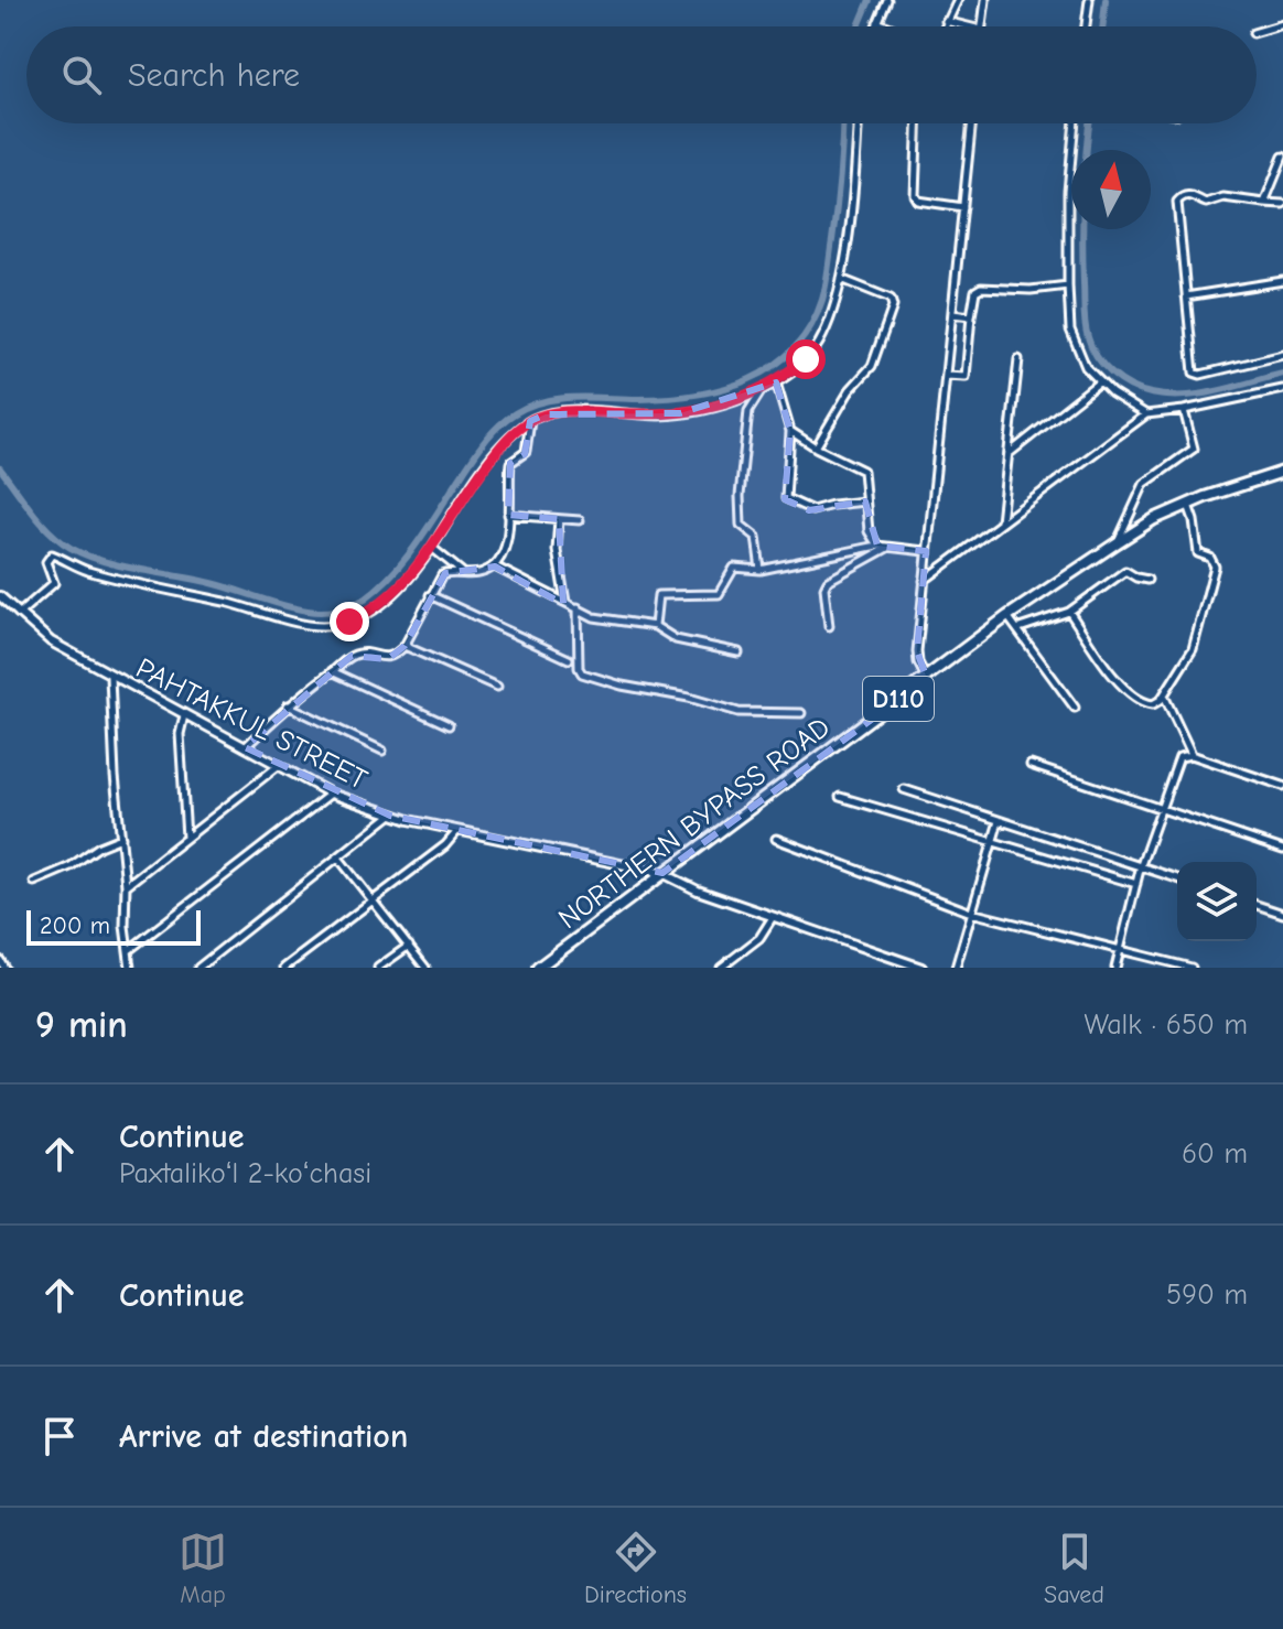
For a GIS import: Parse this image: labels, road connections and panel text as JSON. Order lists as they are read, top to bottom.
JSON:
{
  "streets": {
    "main road": ["D110", "NORTHERN BYPASS ROAD"],
    "street": ["PAHTAKKUL STREET"]
  },
  "crossings": [
    ["PAHTAKKUL STREET", "NORTHERN BYPASS ROAD"]
  ],
  "scale_bar": "200 m",
  "north": "top",
  "page": {
    "search": "Search here",
    "scale": "200 m",
    "heading": ["9 min", "Walk · 650 m"],
    "list": [
      ["Continue", "Paxtalikoʻl 2-koʻchasi", "60 m"],
      ["Continue", "590 m"],
      "Arrive at destination"
    ],
    "nav": ["Map", "Directions", "Saved"]
  }
}
